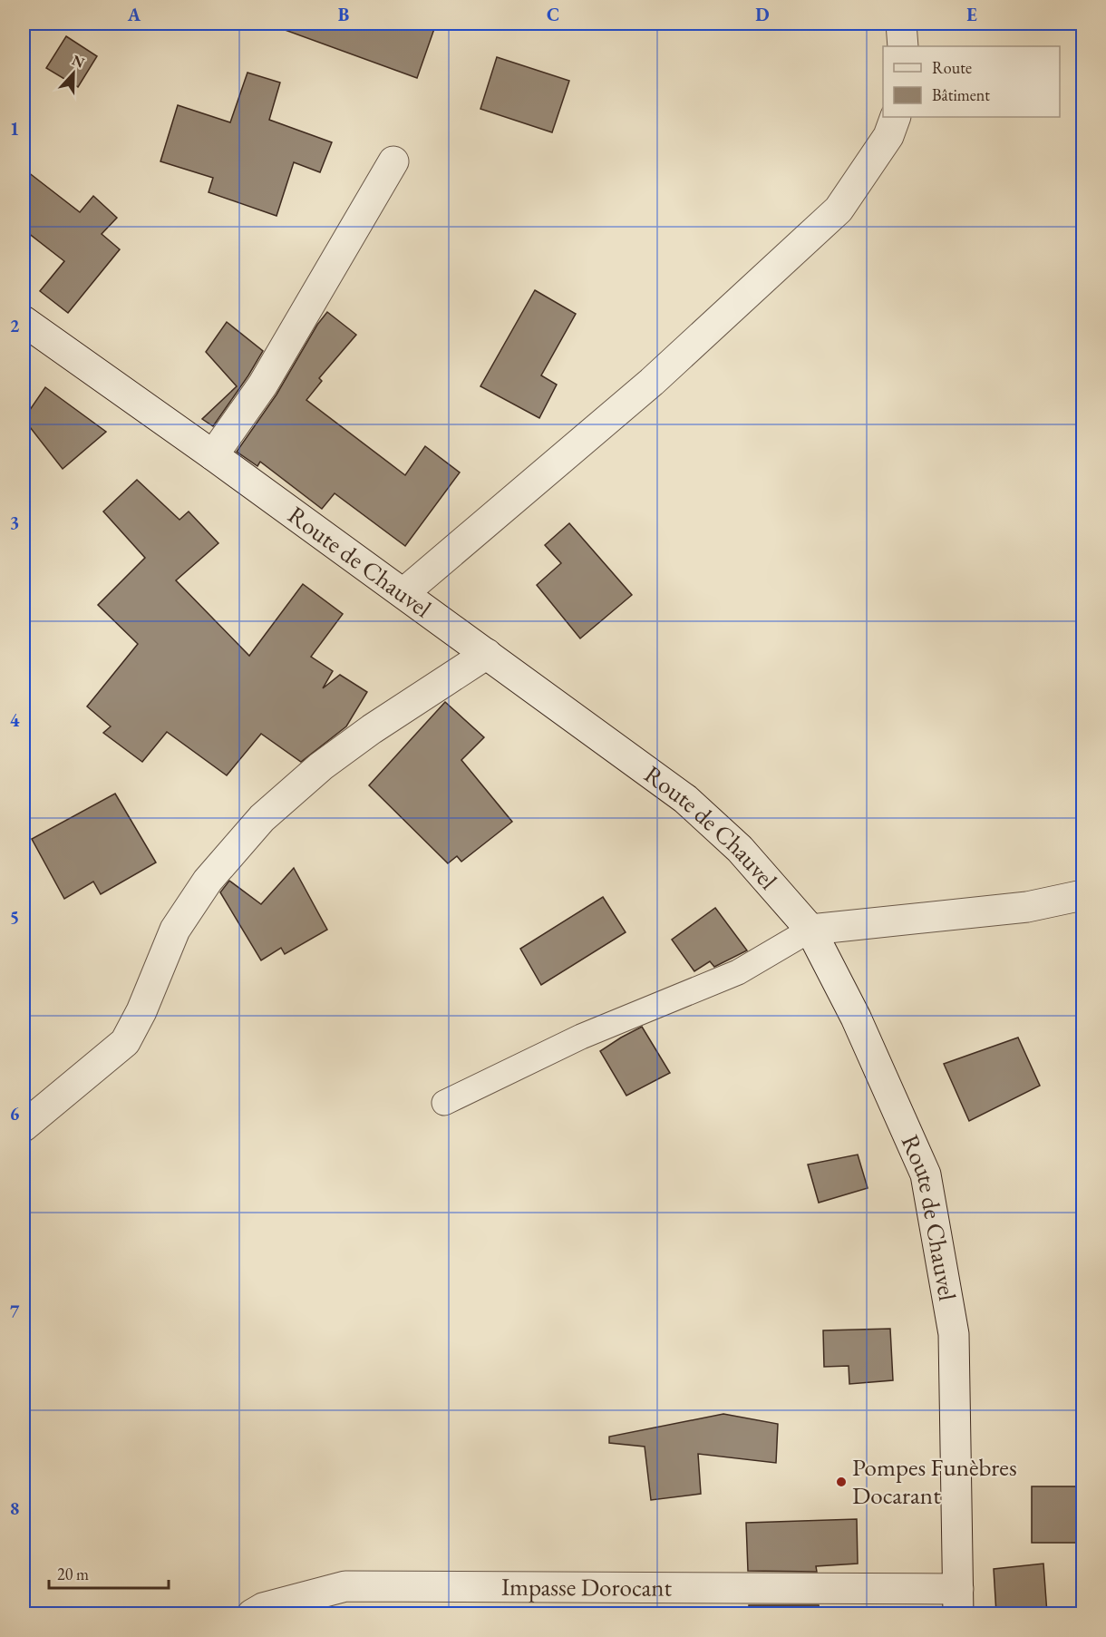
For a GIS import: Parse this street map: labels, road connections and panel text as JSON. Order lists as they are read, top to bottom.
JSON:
{
  "streets": {
    "street": ["Route de Chauvel", "Impasse Dorocant"]
  },
  "crossings": [
    ["Route de Chauvel", "Impasse Dorocant"]
  ],
  "places": ["Pompes Funèbres Docarant"],
  "legend": ["Route", "Bâtiment"],
  "scale_bar": "20 m",
  "north": "top",
  "grid": {
    "columns": [
      "A",
      "B",
      "C",
      "D",
      "E"
    ],
    "rows": [
      "1",
      "2",
      "3",
      "4",
      "5",
      "6",
      "7",
      "8"
    ]
  }
}
